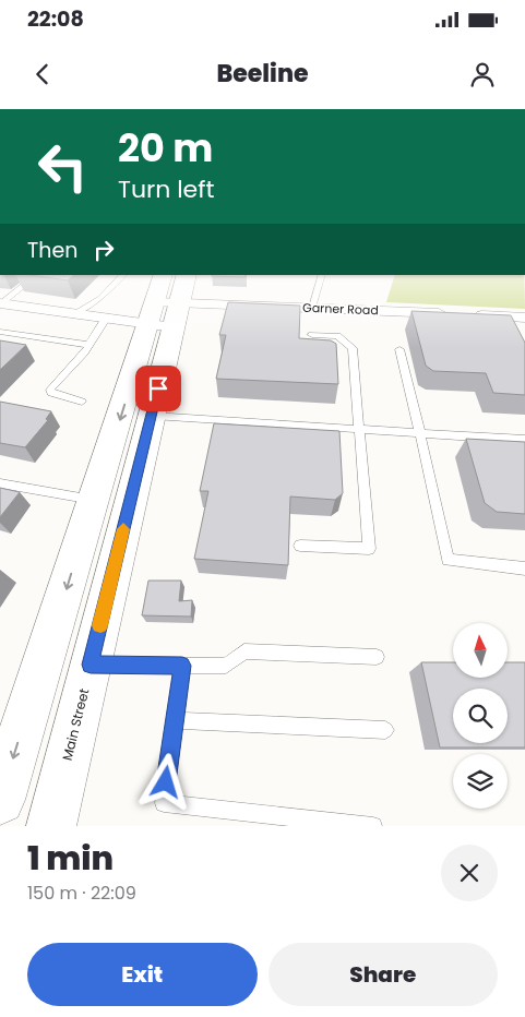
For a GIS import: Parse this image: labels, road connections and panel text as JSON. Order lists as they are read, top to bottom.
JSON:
{
  "streets": {
    "main road": ["Main Street"],
    "street": ["Garner Road"]
  },
  "crossings": [
    ["Garner Road", "Main Street"]
  ],
  "north": "top",
  "page": {
    "status": "22:08",
    "header": "Beeline",
    "turn": ["20 m", "Turn left"],
    "then": "Then",
    "heading": ["1 min", "150 m · 22:09"],
    "buttons": ["Exit", "Share"]
  }
}
